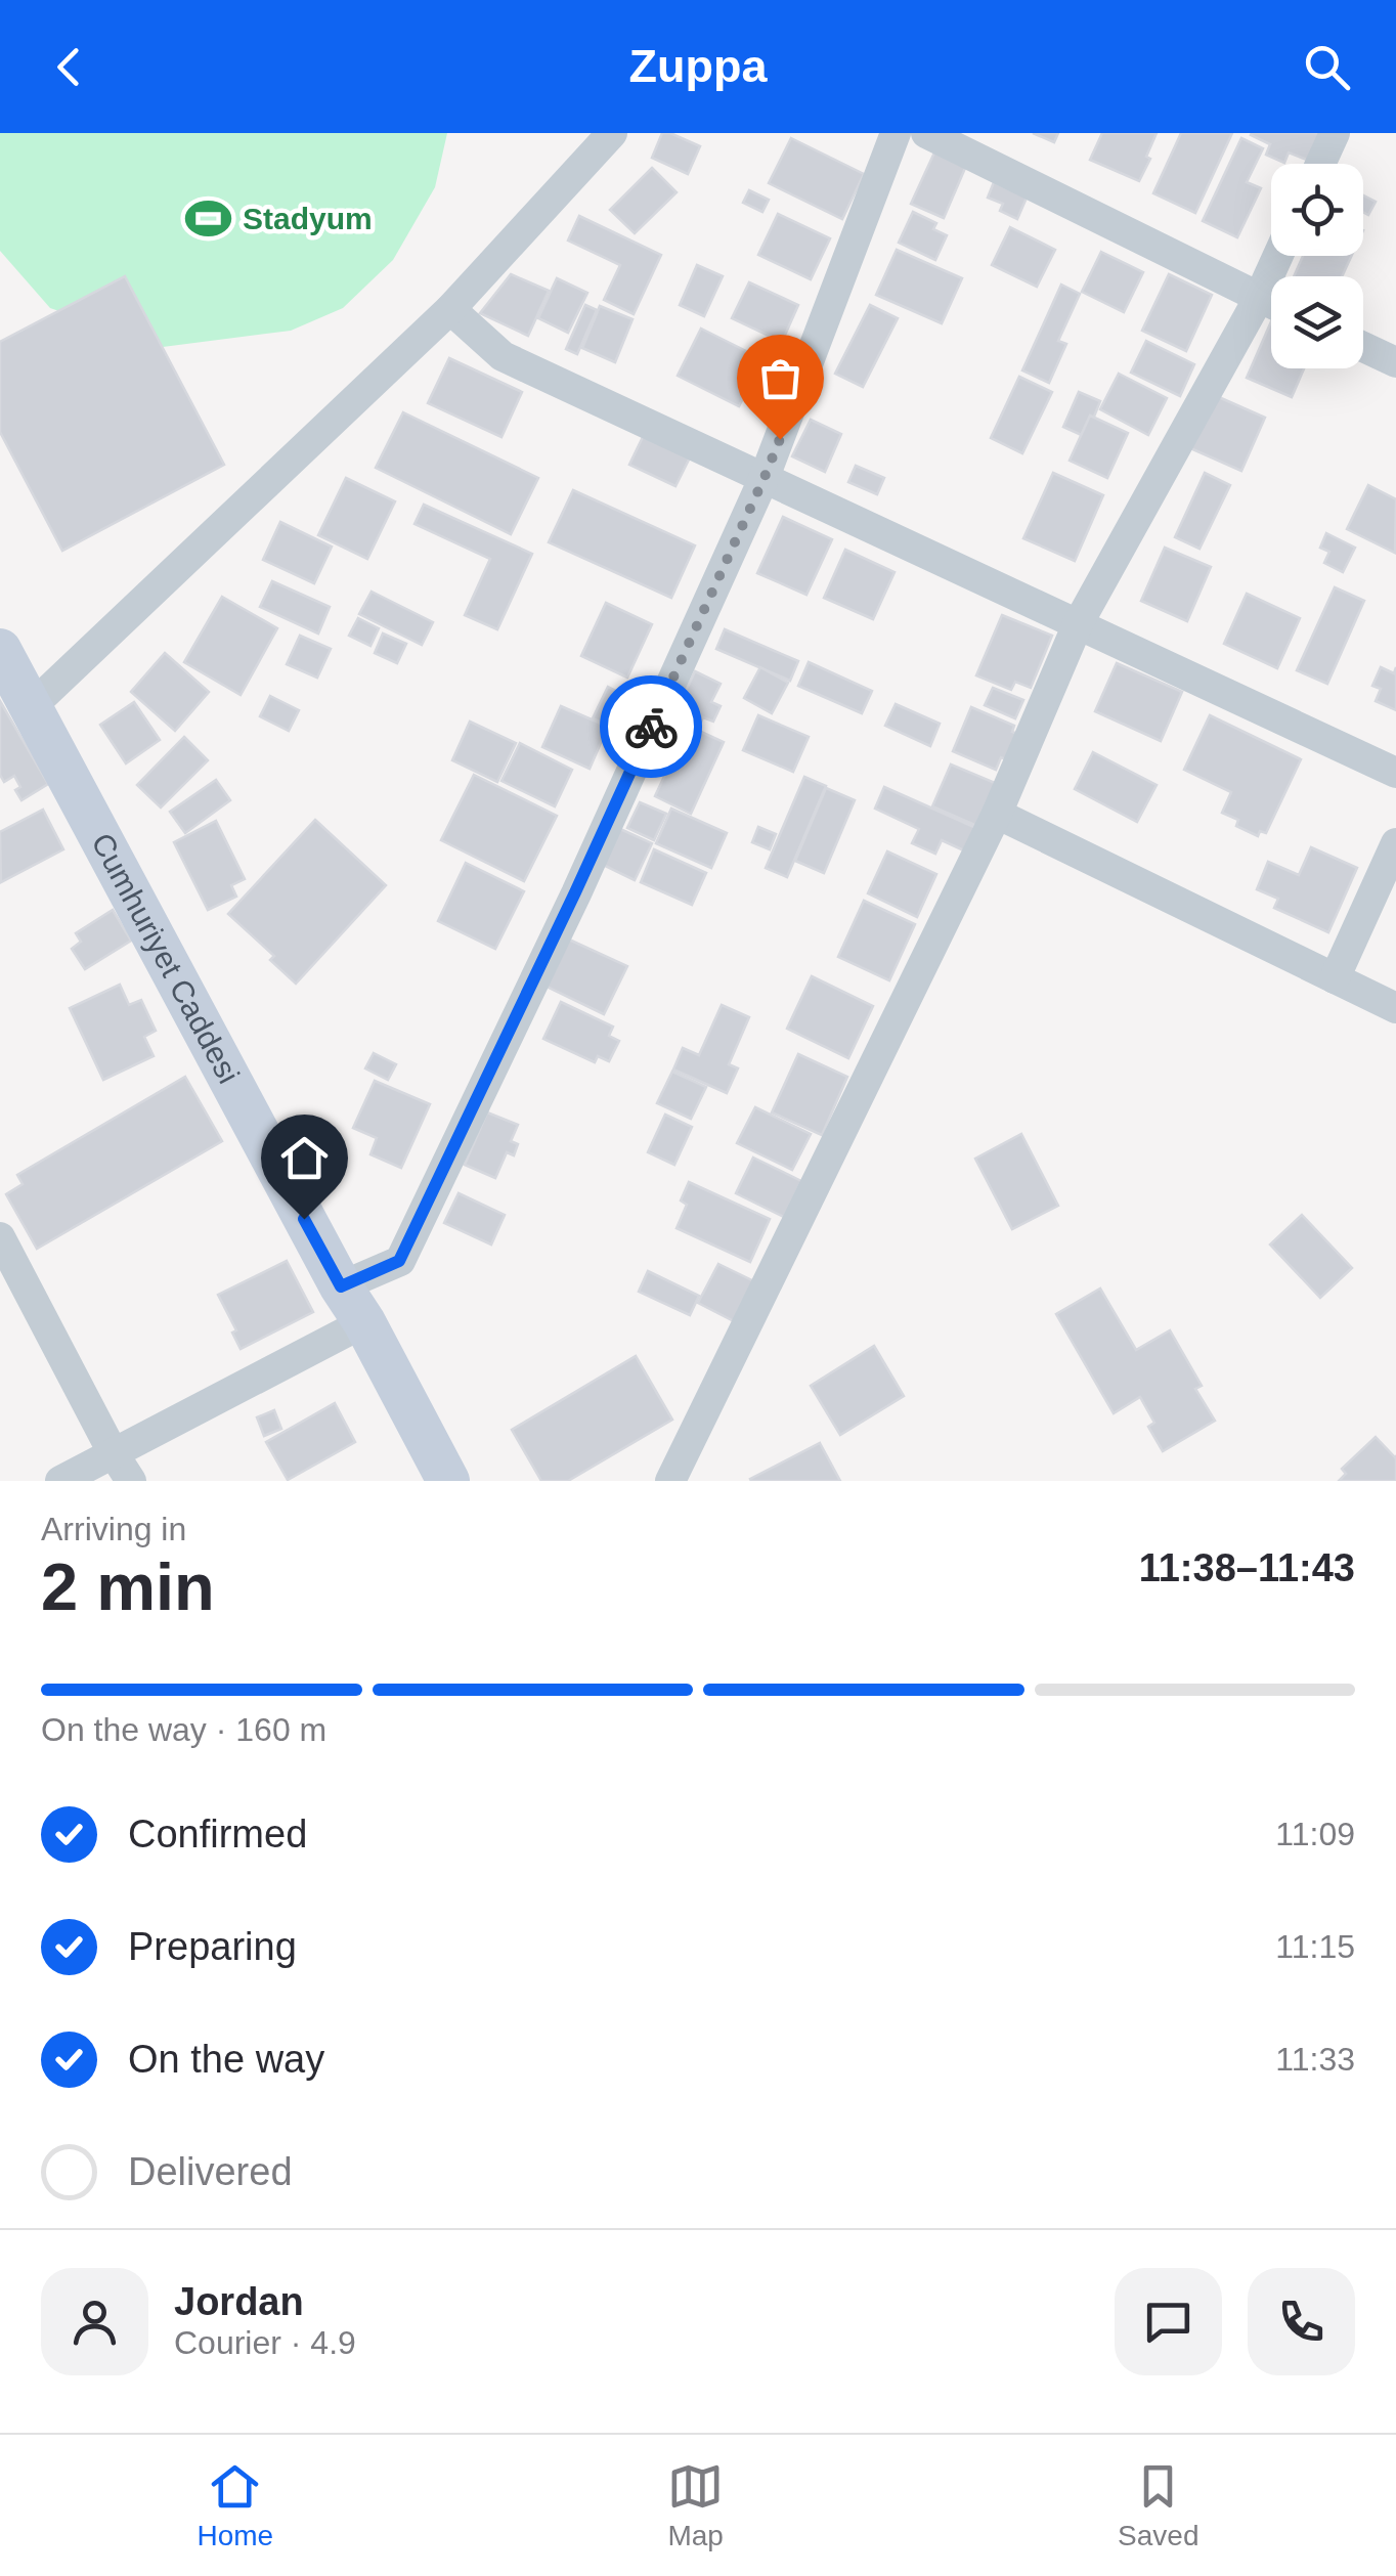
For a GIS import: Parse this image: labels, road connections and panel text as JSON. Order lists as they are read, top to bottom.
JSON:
{
  "streets": {
    "main road": ["Cumhuriyet Caddesi"]
  },
  "places": {
    "sports": ["Stadyum"]
  },
  "page": {
    "header": "Zuppa",
    "heading": ["2 min", "Arriving in", "11:38–11:43"],
    "panel": ["Jordan", "Courier · 4.9"],
    "bar": "On the way · 160 m",
    "list": [
      ["Confirmed", "11:09"],
      ["Preparing", "11:15"],
      ["On the way", "11:33"],
      "Delivered"
    ],
    "tabs": ["Home", "Map", "Saved"]
  }
}
